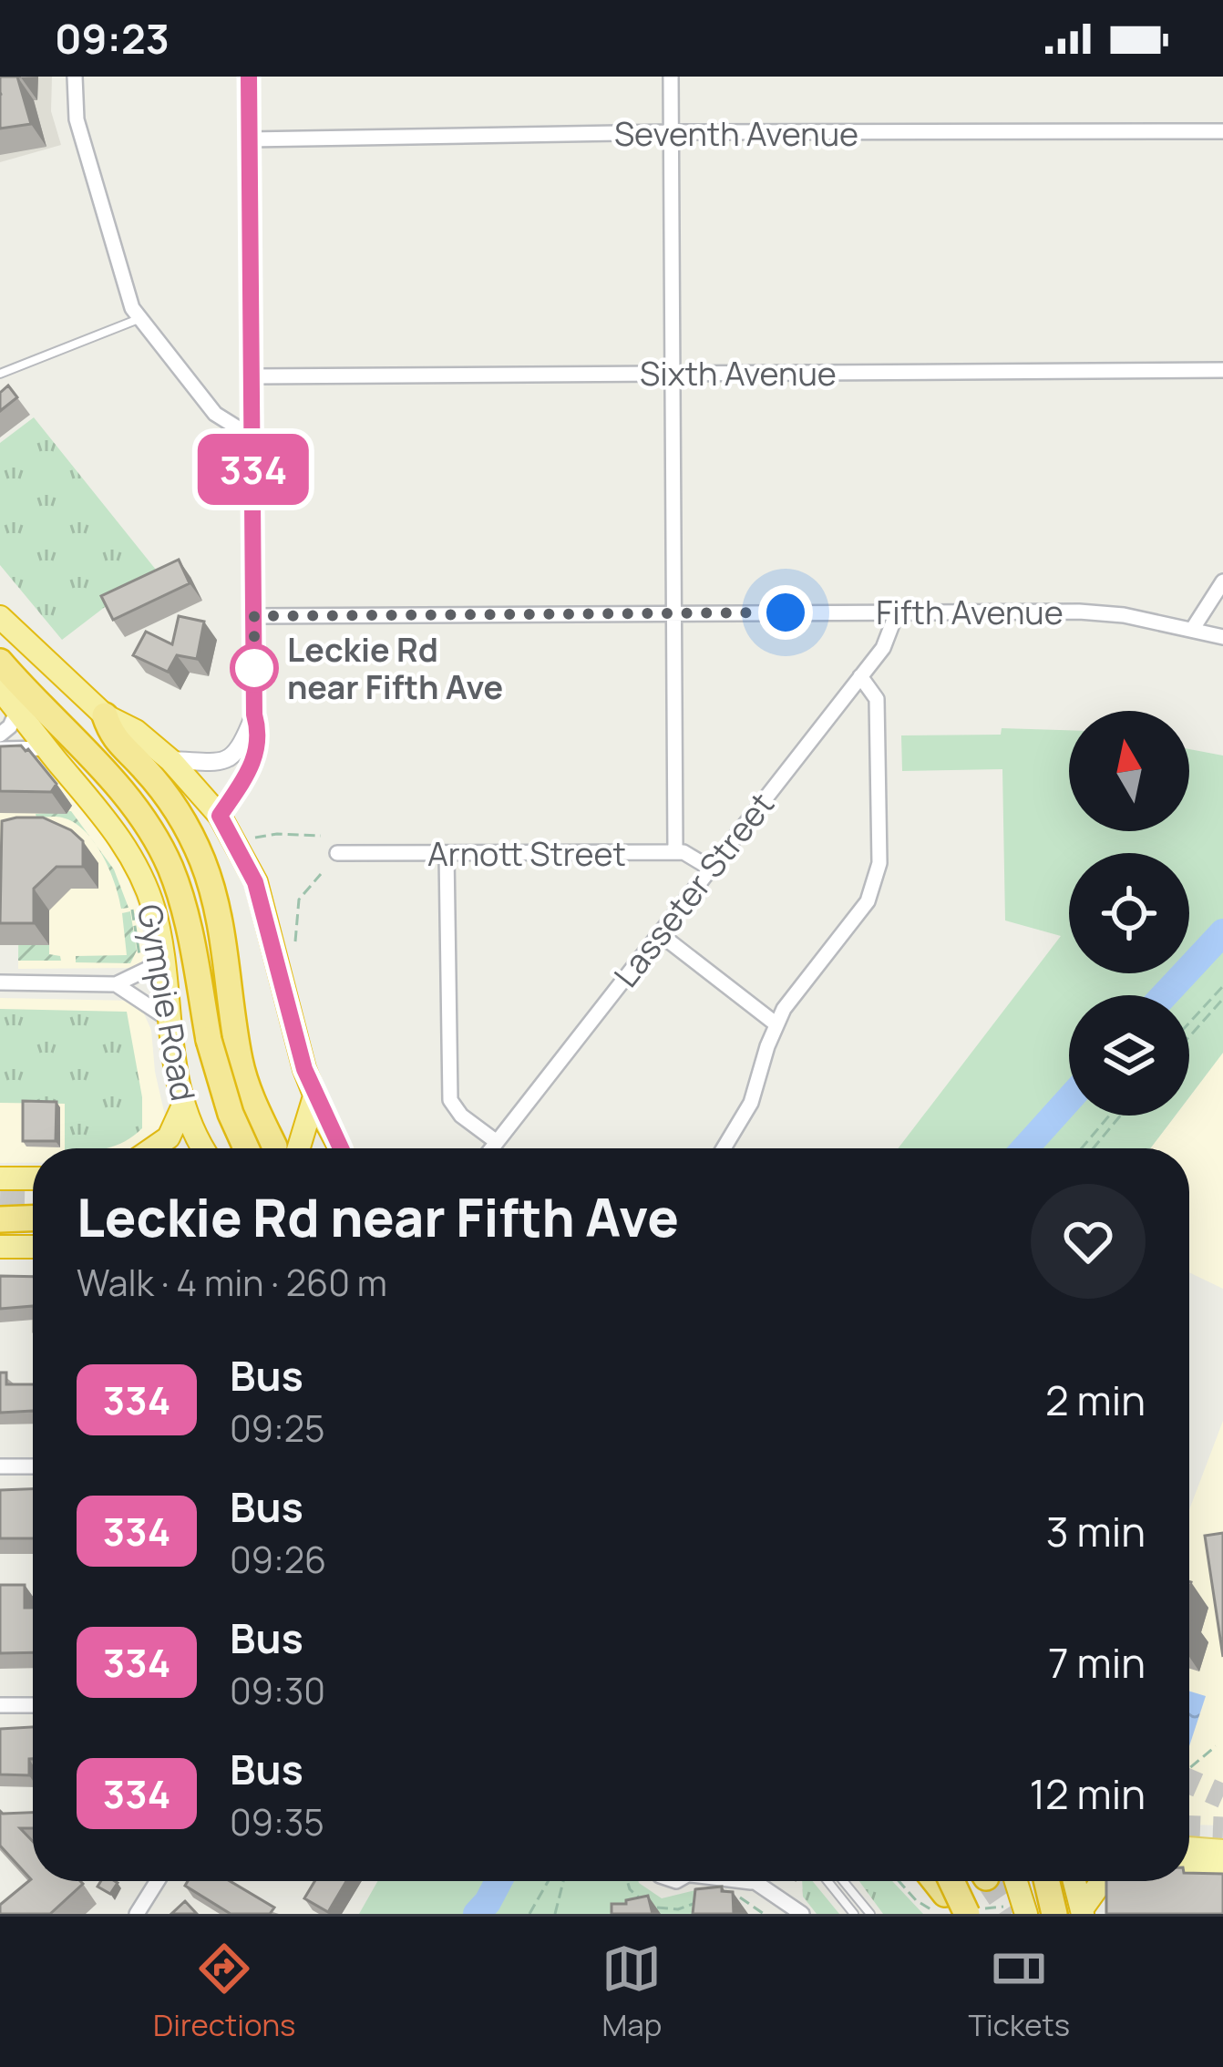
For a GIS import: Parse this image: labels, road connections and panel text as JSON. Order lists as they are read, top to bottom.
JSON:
{
  "streets": {
    "highway": ["Gympie Road"],
    "street": [
      "Seventh Avenue",
      "Sixth Avenue",
      "Fifth Avenue",
      "Arnott Street",
      "Lasseter Street"
    ]
  },
  "crossings": [
    ["Fifth Avenue", "Lasseter Street"],
    ["Arnott Street", "Lasseter Street"]
  ],
  "places": ["Leckie Rd near Fifth Ave"],
  "lines": ["bus line 334"],
  "north": "top",
  "page": {
    "status": "09:23",
    "on_map": "334",
    "heading": ["Leckie Rd near Fifth Ave", "Walk · 4 min · 260 m"],
    "list": [
      {
        "mark": "334",
        "name": "Bus",
        "note": "09:25",
        "value": "2 min"
      },
      {
        "mark": "334",
        "name": "Bus",
        "note": "09:26",
        "value": "3 min"
      },
      {
        "mark": "334",
        "name": "Bus",
        "note": "09:30",
        "value": "7 min"
      },
      {
        "mark": "334",
        "name": "Bus",
        "note": "09:35",
        "value": "12 min"
      }
    ],
    "tabs": ["Directions", "Map", "Tickets"]
  }
}
